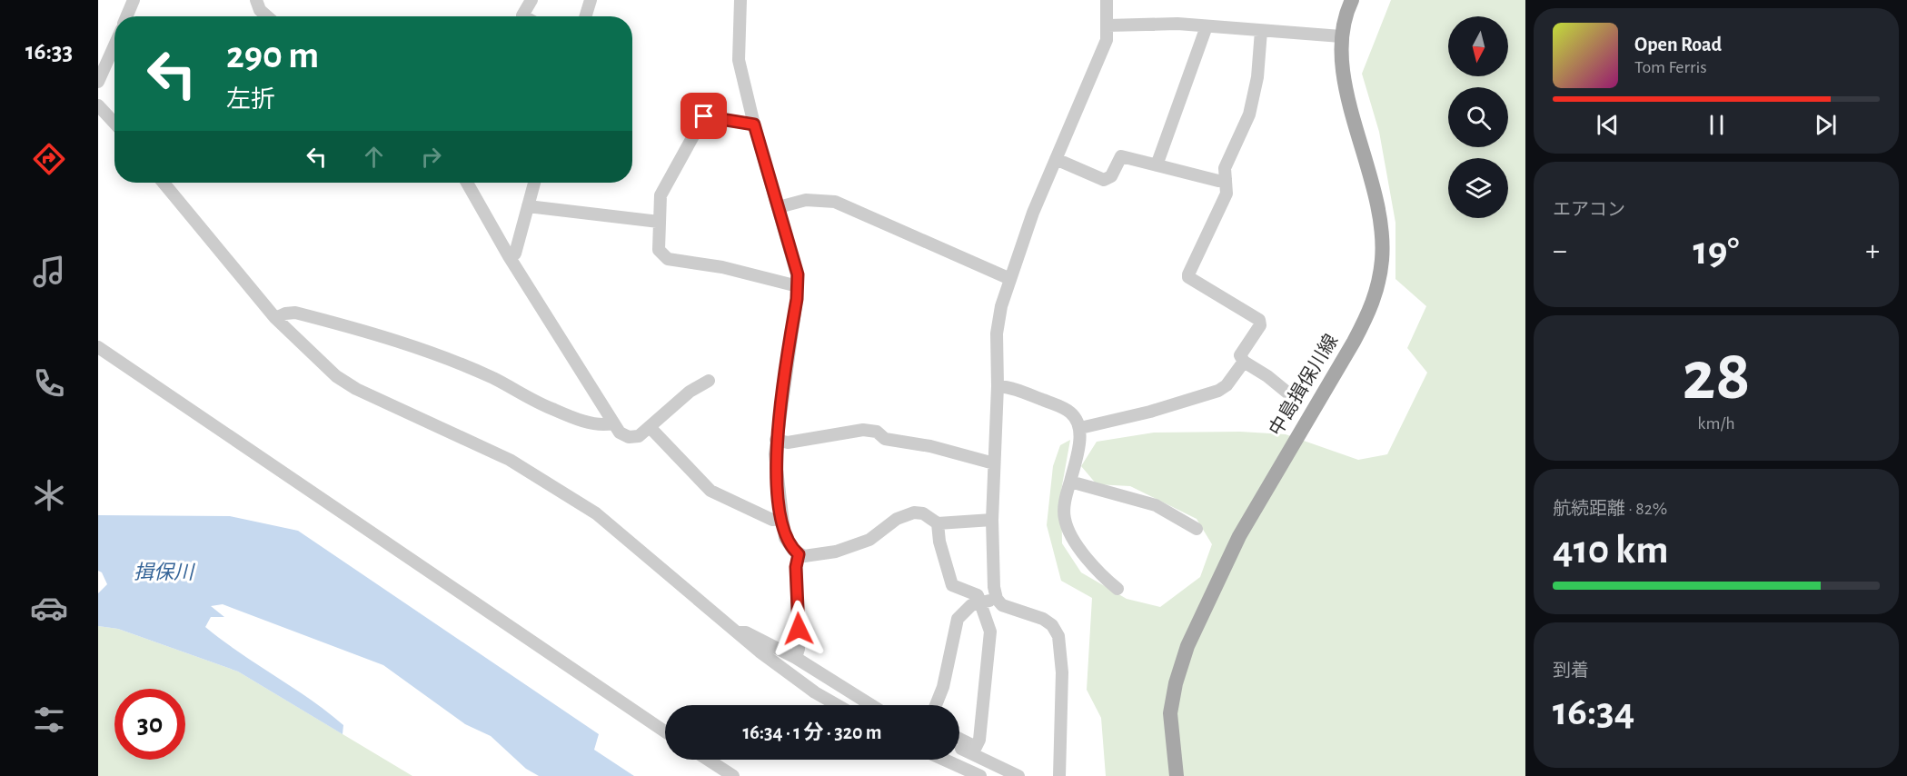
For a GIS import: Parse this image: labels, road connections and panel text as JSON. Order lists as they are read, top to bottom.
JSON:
{
  "streets": {
    "main road": ["中島揖保川線"]
  },
  "water": ["揖保川"],
  "north": "bottom",
  "page": {
    "tabs": "16:33",
    "turn": ["290 m", "左折"],
    "song": ["Open Road", "Tom Ferris"],
    "tile": [
      "エアコン",
      ["28", "km/h"],
      ["航続距離 · 82%", "410 km"],
      ["到着", "16:34"]
    ],
    "heat": ["−", "19°", "+"],
    "limit": "30",
    "trip": "16:34 · 1 分 · 320 m"
  }
}
